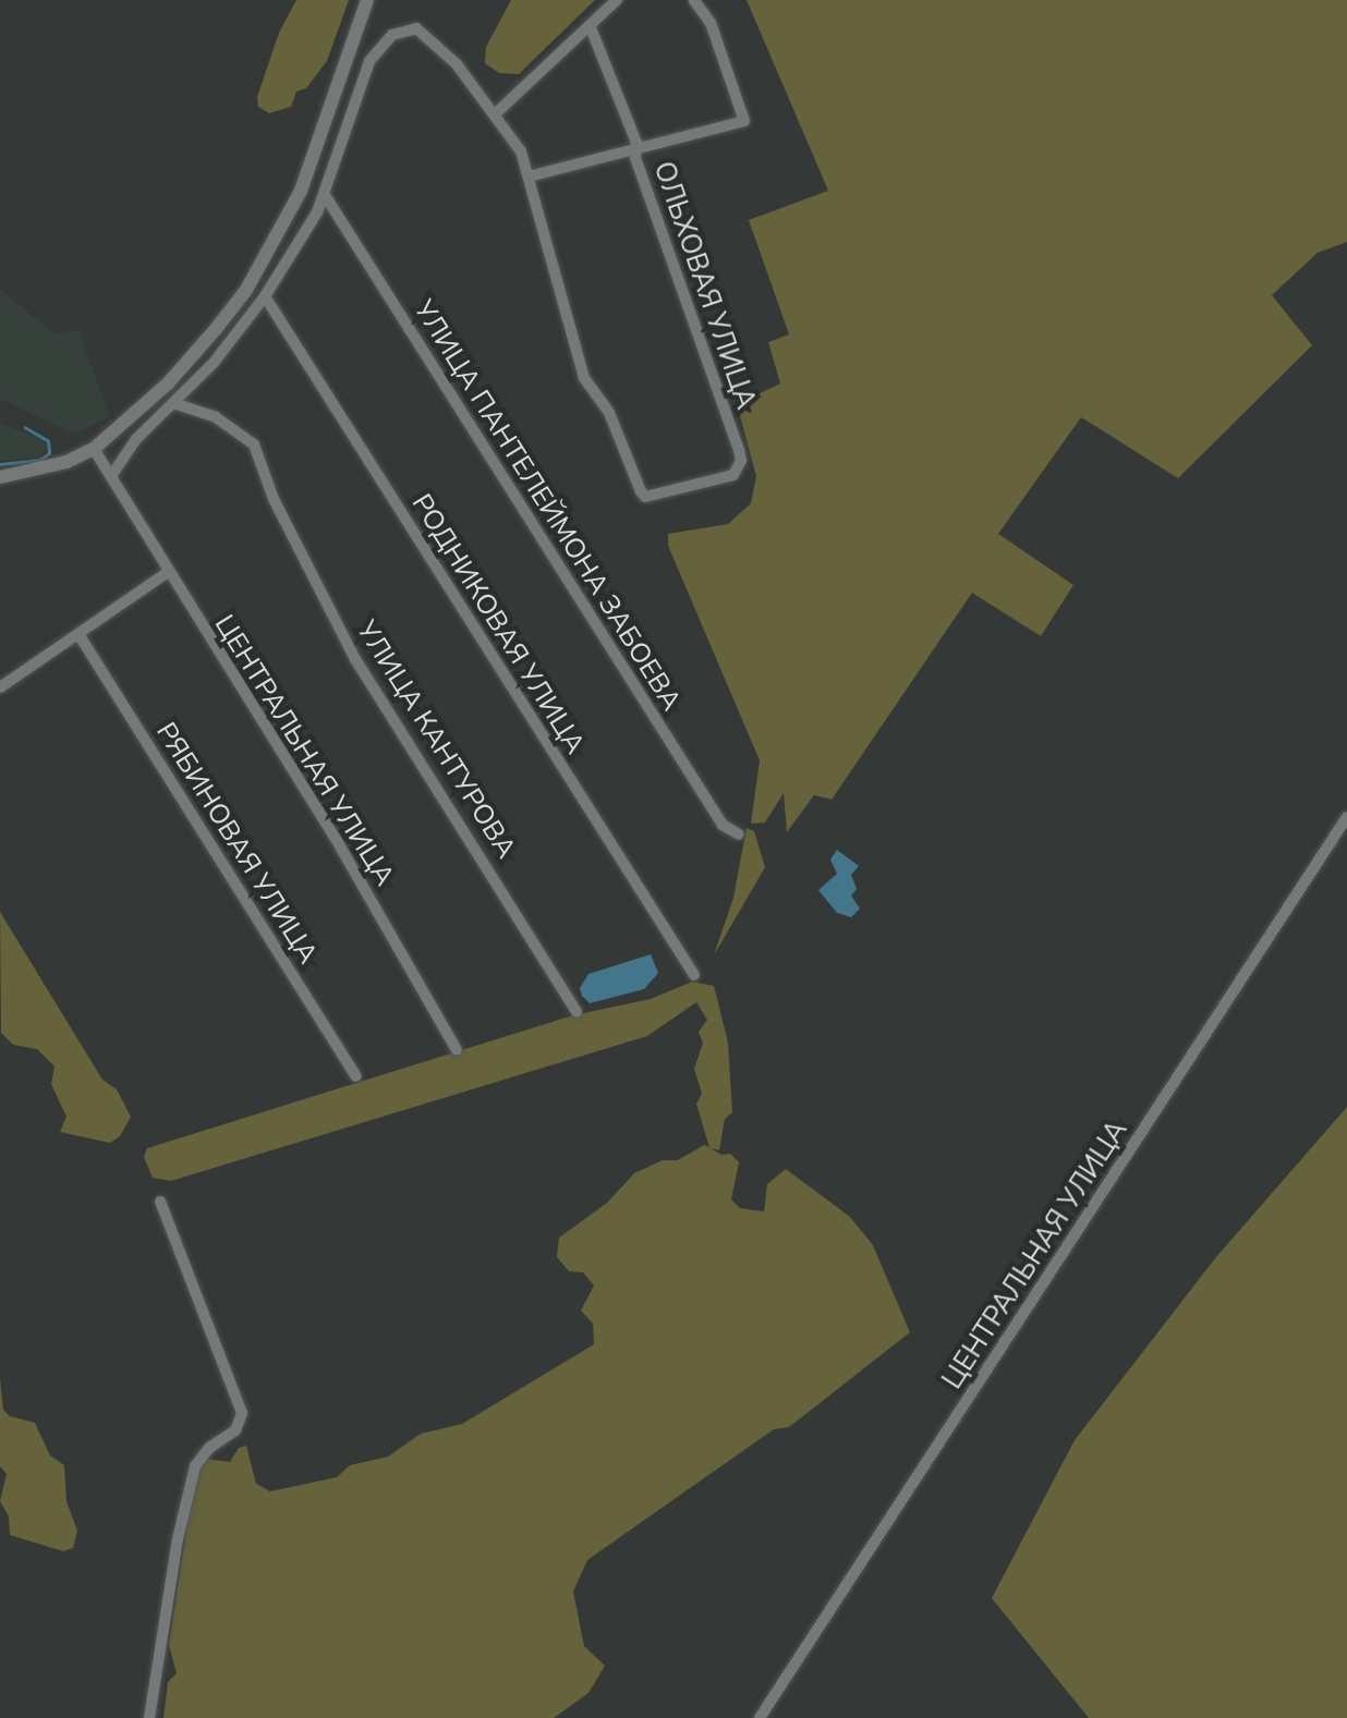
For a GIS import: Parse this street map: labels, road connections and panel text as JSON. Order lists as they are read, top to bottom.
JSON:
{
  "streets": {
    "street": [
      "ОЛЬХОВАЯ УЛИЦА",
      "УЛИЦА ПАНТЕЛЕЙМОНА ЗАБОЕВА",
      "РОДНИКОВАЯ УЛИЦА",
      "УЛИЦА КАНТУРОВА",
      "ЦЕНТРАЛЬНАЯ УЛИЦА",
      "РЯБИНОВАЯ УЛИЦА"
    ]
  }
}
